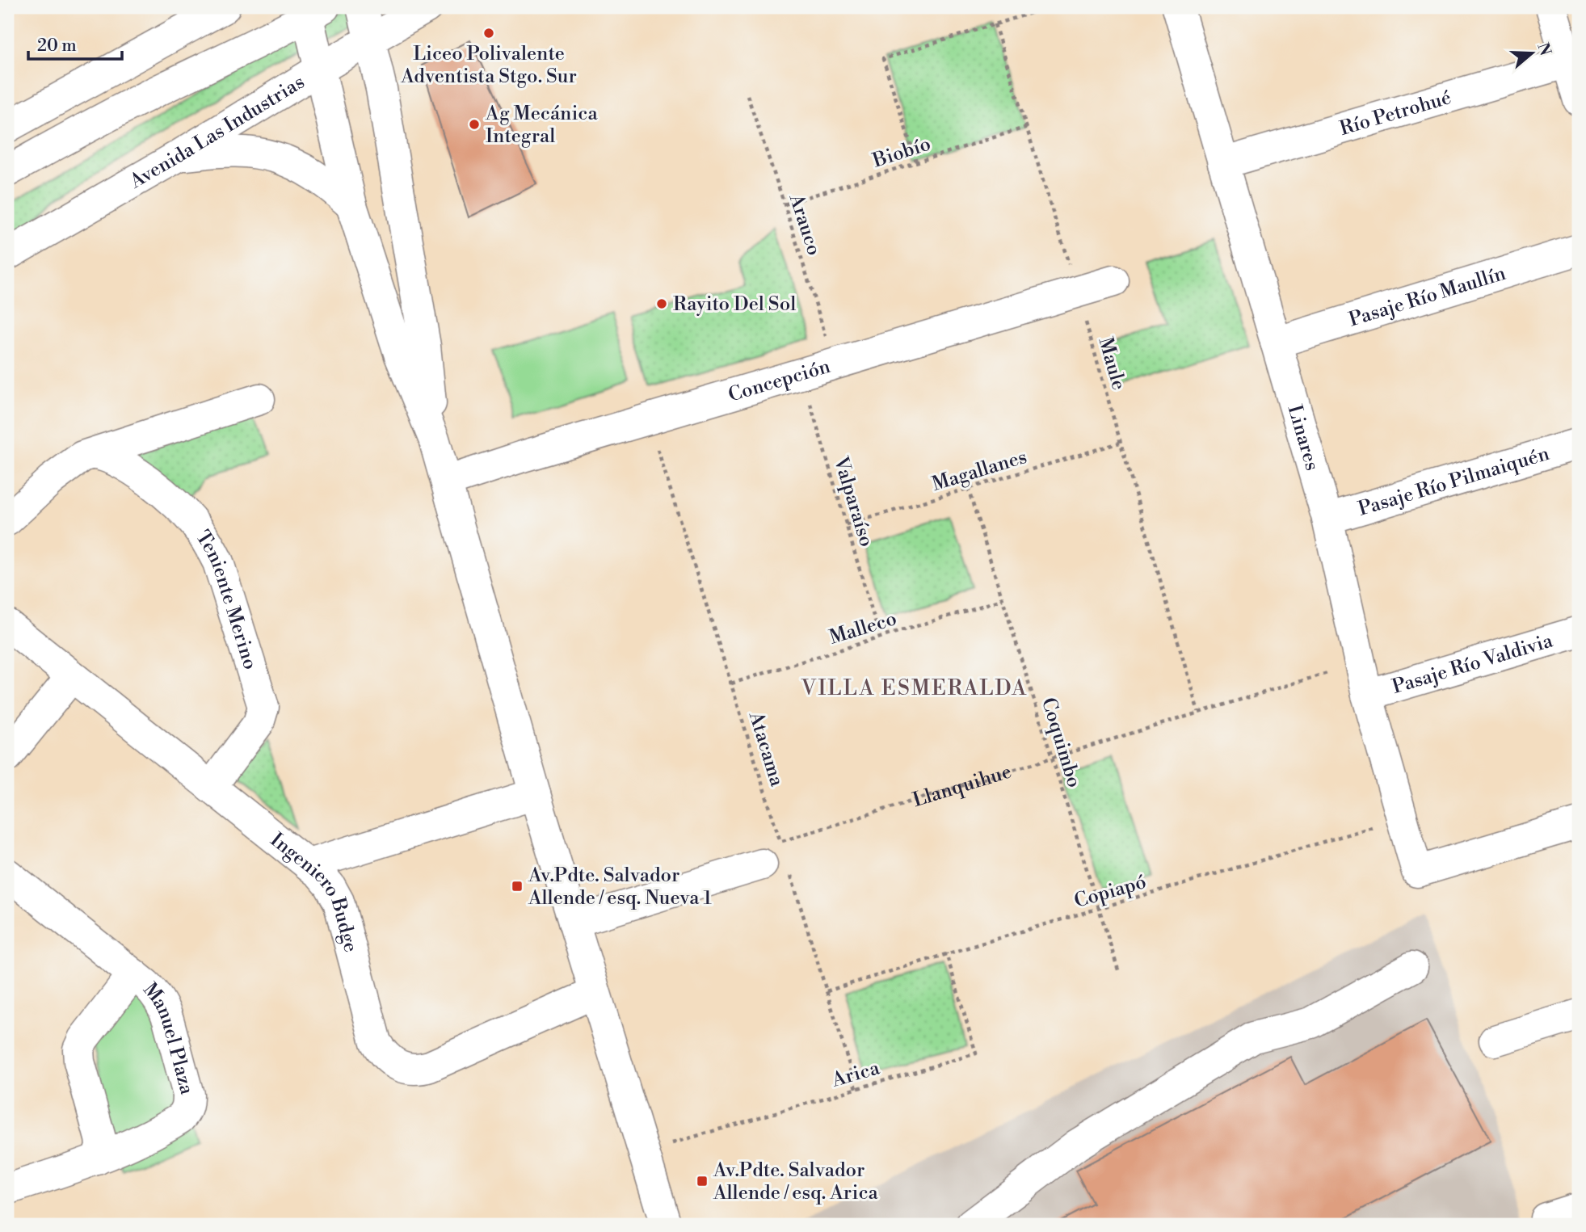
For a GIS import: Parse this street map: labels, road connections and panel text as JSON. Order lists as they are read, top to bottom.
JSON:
{
  "streets": {
    "street": [
      "Río Petrohué",
      "Avenida Las Industrias",
      "Pasaje Río Maullín",
      "Concepción",
      "Linares",
      "Pasaje Río Pilmaiquén",
      "Teniente Merino",
      "Pasaje Río Valdivia",
      "Ingeniero Budge",
      "Manuel Plaza"
    ],
    "path": [
      "Biobío",
      "Arauco",
      "Maule",
      "Magallanes",
      "Valparaíso",
      "Malleco",
      "Coquimbo",
      "Atacama",
      "Llanquihue",
      "Copiapó",
      "Arica"
    ]
  },
  "crossings": [
    ["Río Petrohué", "Linares"],
    ["Biobío", "Arauco"],
    ["Biobío", "Maule"],
    ["Arauco", "Concepción"],
    ["Pasaje Río Maullín", "Linares"],
    ["Maule", "Concepción"],
    ["Maule", "Magallanes"],
    ["Maule", "Llanquihue"],
    ["Concepción", "Valparaíso"],
    ["Concepción", "Atacama"],
    ["Linares", "Pasaje Río Pilmaiquén"],
    ["Linares", "Pasaje Río Valdivia"],
    ["Linares", "Llanquihue"],
    ["Linares", "Copiapó"],
    ["Magallanes", "Valparaíso"],
    ["Magallanes", "Coquimbo"],
    ["Valparaíso", "Malleco"],
    ["Teniente Merino", "Ingeniero Budge"],
    ["Malleco", "Coquimbo"],
    ["Malleco", "Atacama"],
    ["Coquimbo", "Llanquihue"],
    ["Coquimbo", "Copiapó"],
    ["Atacama", "Llanquihue"],
    ["Atacama", "Copiapó"],
    ["Atacama", "Arica"],
    ["Copiapó", "Arica"]
  ],
  "districts": ["VILLA ESMERALDA"],
  "places": {
    "other": ["Liceo Polivalente Adventista Stgo. Sur", "Ag Mecánica Integral", "Rayito Del Sol"],
    "transit": ["Av.Pdte. Salvador Allende / esq. Nueva 1", "Av.Pdte. Salvador Allende / esq. Arica"]
  },
  "scale_bar": "20 m",
  "north": "right"
}
